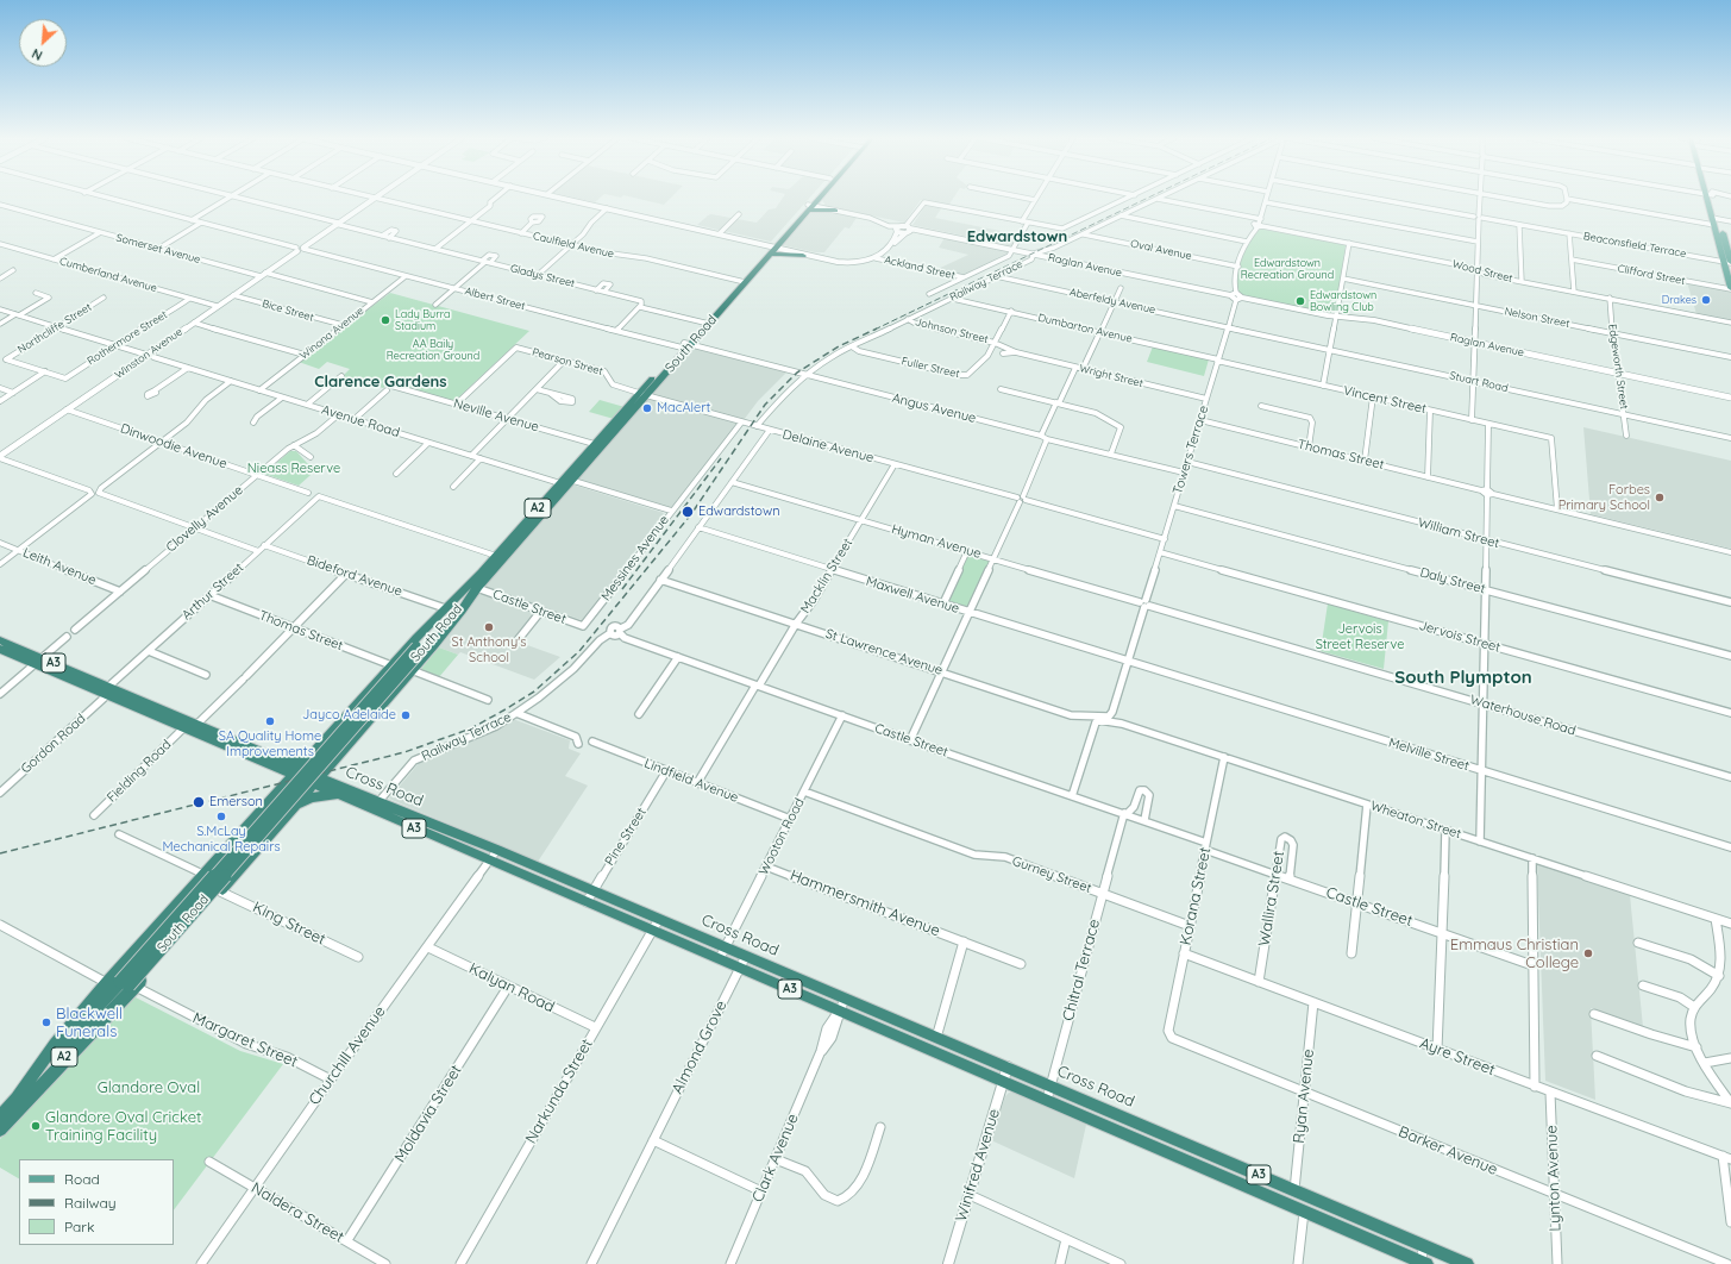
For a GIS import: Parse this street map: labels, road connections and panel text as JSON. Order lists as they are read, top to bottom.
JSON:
{
  "streets": {
    "highway": [
      "South Road",
      "A2",
      "A3",
      "Cross Road"
    ],
    "street": [
      "Caulfield Avenue",
      "Beaconsfield Terrace",
      "Somerset Avenue",
      "Oval Avenue",
      "Raglan Avenue",
      "Ackland Street",
      "Wood Street",
      "Cumberland Avenue",
      "Clifford Street",
      "Gladys Street",
      "Railway Terrace",
      "Albert Street",
      "Aberfeldy Avenue",
      "Bice Street",
      "Nelson Street",
      "Northcliffe Street",
      "Dumbarton Avenue",
      "Johnson Street",
      "Winona Avenue",
      "Rothermore Street",
      "Winston Avenue",
      "Pearson Street",
      "Edgeworth Street",
      "Fuller Street",
      "Wright Street",
      "Stuart Road",
      "Vincent Street",
      "Angus Avenue",
      "Neville Avenue",
      "Avenue Road",
      "Dinwoodie Avenue",
      "Delaine Avenue",
      "Towers Terrace",
      "Thomas Street",
      "Clovelly Avenue",
      "William Street",
      "Hyman Avenue",
      "Messines Avenue",
      "Leith Avenue",
      "Bideford Avenue",
      "Macklin Street",
      "Daly Street",
      "Arthur Street",
      "Maxwell Avenue",
      "Castle Street",
      "Jervois Street",
      "St Lawrence Avenue",
      "Waterhouse Road",
      "Gordon Road",
      "Melville Street",
      "Fielding Road",
      "Lindfield Avenue",
      "Wheaton Street",
      "Pine Street",
      "Wooton Road",
      "Gurney Street",
      "Korana Street",
      "Wallira Street",
      "Hammersmith Avenue",
      "King Street",
      "Chitral Terrace",
      "Kalyan Road",
      "Margaret Street",
      "Almond Grove",
      "Churchill Avenue",
      "Ayre Street",
      "Narkunda Street",
      "Ryan Avenue",
      "Moldavia Street",
      "Barker Avenue",
      "Clark Avenue",
      "Winifred Avenue",
      "Lynton Avenue",
      "Naldera Street"
    ]
  },
  "crossings": [
    ["Caulfield Avenue", "South Road"],
    ["Caulfield Avenue", "Winston Avenue"],
    ["Somerset Avenue", "Winona Avenue"],
    ["Somerset Avenue", "Winston Avenue"],
    ["Oval Avenue", "Railway Terrace"],
    ["Raglan Avenue", "Railway Terrace"],
    ["Raglan Avenue", "Edgeworth Street"],
    ["Wood Street", "Railway Terrace"],
    ["Wood Street", "Edgeworth Street"],
    ["Cumberland Avenue", "Rothermore Street"],
    ["Cumberland Avenue", "Winston Avenue"],
    ["Gladys Street", "South Road"],
    ["Gladys Street", "Winston Avenue"],
    ["Railway Terrace", "Aberfeldy Avenue"],
    ["Railway Terrace", "Dumbarton Avenue"],
    ["Railway Terrace", "Johnson Street"],
    ["Railway Terrace", "Fuller Street"],
    ["Railway Terrace", "Angus Avenue"],
    ["Railway Terrace", "Delaine Avenue"],
    ["Railway Terrace", "Castle Street"],
    ["Railway Terrace", "Cross Road"],
    ["Albert Street", "Winona Avenue"],
    ["Albert Street", "South Road"],
    ["Albert Street", "Winston Avenue"],
    ["Albert Street", "Angus Avenue"],
    ["Aberfeldy Avenue", "Stuart Road"],
    ["Aberfeldy Avenue", "Towers Terrace"],
    ["Bice Street", "Winona Avenue"],
    ["Bice Street", "Winston Avenue"],
    ["Nelson Street", "Edgeworth Street"],
    ["Northcliffe Street", "Rothermore Street"],
    ["Dumbarton Avenue", "Vincent Street"],
    ["Dumbarton Avenue", "Towers Terrace"],
    ["Johnson Street", "Fuller Street"],
    ["Johnson Street", "Wright Street"],
    ["Winona Avenue", "Avenue Road"],
    ["South Road", "Pearson Street"],
    ["South Road", "Angus Avenue"],
    ["South Road", "Neville Avenue"],
    ["South Road", "Avenue Road"],
    ["South Road", "Delaine Avenue"],
    ["South Road", "Messines Avenue"],
    ["South Road", "Arthur Street"],
    ["South Road", "Castle Street"],
    ["South Road", "Margaret Street"],
    ["Winston Avenue", "Dinwoodie Avenue"],
    ["Pearson Street", "Neville Avenue"],
    ["Pearson Street", "Delaine Avenue"],
    ["Edgeworth Street", "Stuart Road"],
    ["Fuller Street", "Wright Street"],
    ["Wright Street", "Towers Terrace"],
    ["Stuart Road", "Towers Terrace"],
    ["Vincent Street", "Towers Terrace"],
    ["Vincent Street", "Thomas Street"],
    ["Angus Avenue", "Towers Terrace"],
    ["Avenue Road", "Clovelly Avenue"],
    ["Avenue Road", "Messines Avenue"],
    ["Dinwoodie Avenue", "Clovelly Avenue"],
    ["Delaine Avenue", "Towers Terrace"],
    ["Delaine Avenue", "Macklin Street"],
    ["Towers Terrace", "Thomas Street"],
    ["Towers Terrace", "William Street"],
    ["Towers Terrace", "Hyman Avenue"],
    ["Towers Terrace", "Daly Street"],
    ["Towers Terrace", "Maxwell Avenue"],
    ["Towers Terrace", "Jervois Street"],
    ["Towers Terrace", "St Lawrence Avenue"],
    ["Towers Terrace", "Waterhouse Road"],
    ["Towers Terrace", "Melville Street"],
    ["Thomas Street", "Arthur Street"],
    ["Clovelly Avenue", "Leith Avenue"],
    ["Hyman Avenue", "Macklin Street"],
    ["Hyman Avenue", "Waterhouse Road"],
    ["Messines Avenue", "Castle Street"],
    ["Bideford Avenue", "Arthur Street"],
    ["Macklin Street", "Maxwell Avenue"],
    ["Macklin Street", "Castle Street"],
    ["Macklin Street", "St Lawrence Avenue"],
    ["Macklin Street", "Lindfield Avenue"],
    ["Arthur Street", "Gordon Road"],
    ["Arthur Street", "Cross Road"],
    ["Maxwell Avenue", "Melville Street"],
    ["Castle Street", "Wooton Road"],
    ["Castle Street", "Korana Street"],
    ["Castle Street", "Wallira Street"],
    ["Castle Street", "Chitral Terrace"],
    ["Gordon Road", "Cross Road"],
    ["Fielding Road", "Cross Road"],
    ["Lindfield Avenue", "Pine Street"],
    ["Lindfield Avenue", "Wooton Road"],
    ["Cross Road", "Pine Street"],
    ["Cross Road", "Wooton Road"],
    ["Cross Road", "Chitral Terrace"],
    ["Cross Road", "Almond Grove"],
    ["Cross Road", "Churchill Avenue"],
    ["Cross Road", "Narkunda Street"],
    ["Cross Road", "Ryan Avenue"],
    ["Cross Road", "Clark Avenue"],
    ["Cross Road", "Winifred Avenue"],
    ["Wheaton Street", "Korana Street"],
    ["Wooton Road", "Gurney Street"],
    ["Wooton Road", "Hammersmith Avenue"],
    ["Gurney Street", "Korana Street"],
    ["Gurney Street", "Chitral Terrace"],
    ["Korana Street", "Ayre Street"],
    ["Korana Street", "Barker Avenue"],
    ["Wallira Street", "Ayre Street"],
    ["Kalyan Road", "Churchill Avenue"],
    ["Kalyan Road", "Narkunda Street"],
    ["Kalyan Road", "Moldavia Street"],
    ["Margaret Street", "Churchill Avenue"],
    ["Churchill Avenue", "Naldera Street"],
    ["Ayre Street", "Ryan Avenue"],
    ["Ayre Street", "Lynton Avenue"],
    ["Ryan Avenue", "Barker Avenue"],
    ["Moldavia Street", "Naldera Street"],
    ["Barker Avenue", "Lynton Avenue"]
  ],
  "districts": ["Edwardstown", "Clarence Gardens", "South Plympton"],
  "parks": [
    "Edwardstown Recreation Ground",
    "AA Baily Recreation Ground",
    "Nieass Reserve",
    "Jervois Street Reserve",
    "Glandore Oval"
  ],
  "places": [
    "Drakes",
    "Edwardstown Bowling Club",
    "Lady Burra Stadium",
    "MacAlert",
    "Forbes Primary School",
    "Edwardstown",
    "St Anthony's School",
    "Jayco Adelaide",
    "SA Quality Home Improvements",
    "Emerson",
    "S.McLay Mechanical Repairs",
    "Emmaus Christian College",
    "Blackwell Funerals",
    "Glandore Oval Cricket Training Facility"
  ],
  "legend": ["Road", "Railway", "Park"],
  "north": "bottom left"
}
